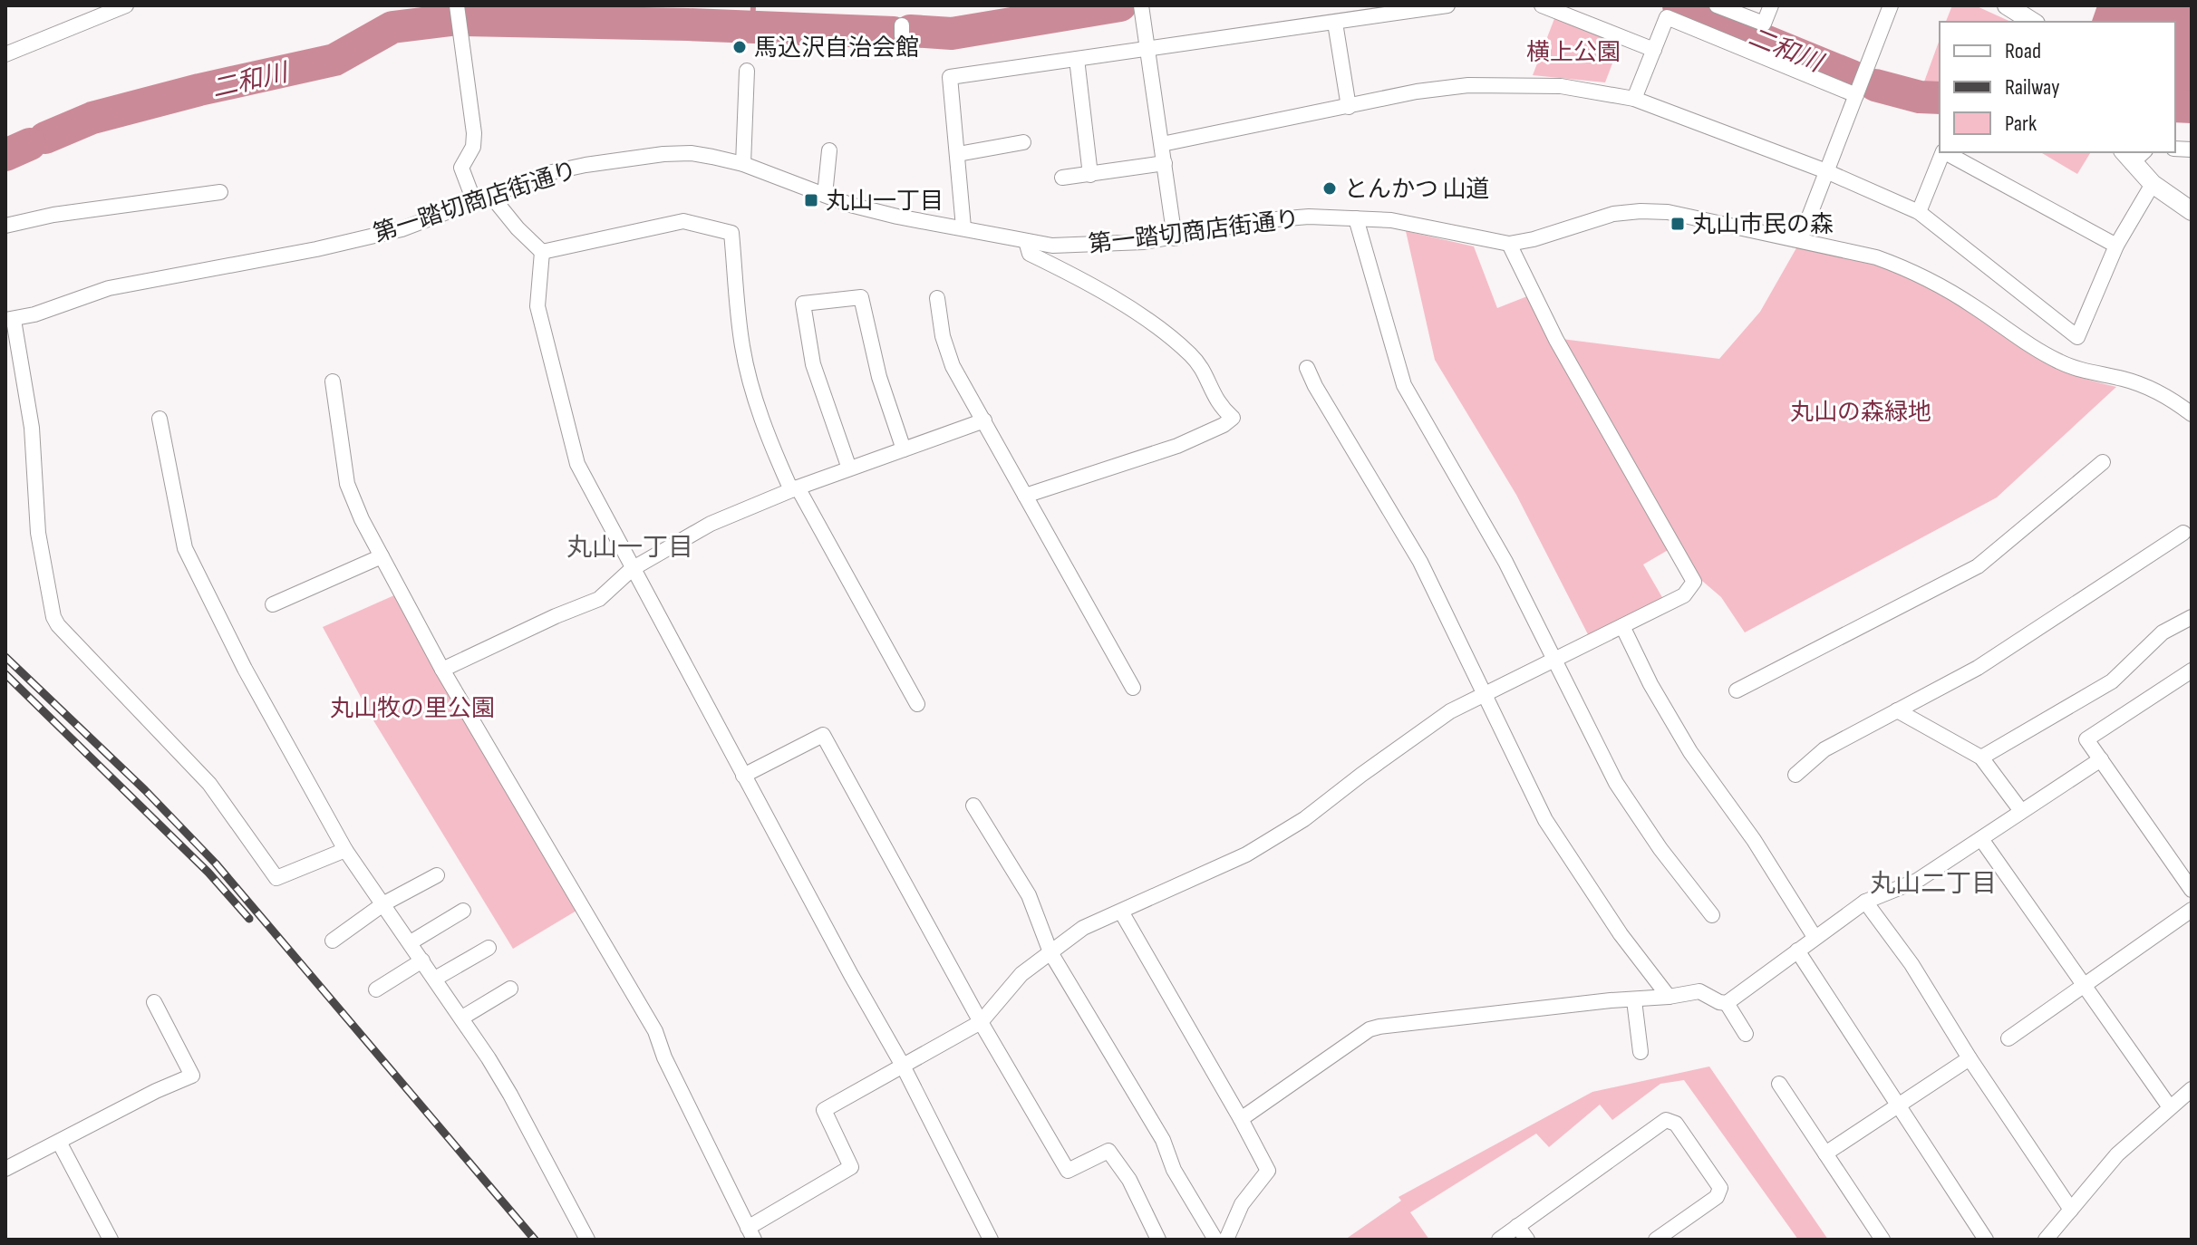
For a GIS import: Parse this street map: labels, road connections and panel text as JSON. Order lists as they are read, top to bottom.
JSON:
{
  "streets": {
    "street": ["第一踏切商店街通り"]
  },
  "districts": ["丸山一丁目", "丸山二丁目"],
  "water": ["二和川"],
  "parks": ["横上公園", "丸山の森緑地", "丸山牧の里公園"],
  "places": {
    "other": ["馬込沢自治会館", "とんかつ 山道"],
    "transit": ["丸山一丁目", "丸山市民の森"]
  },
  "legend": ["Road", "Railway", "Park"]
}
